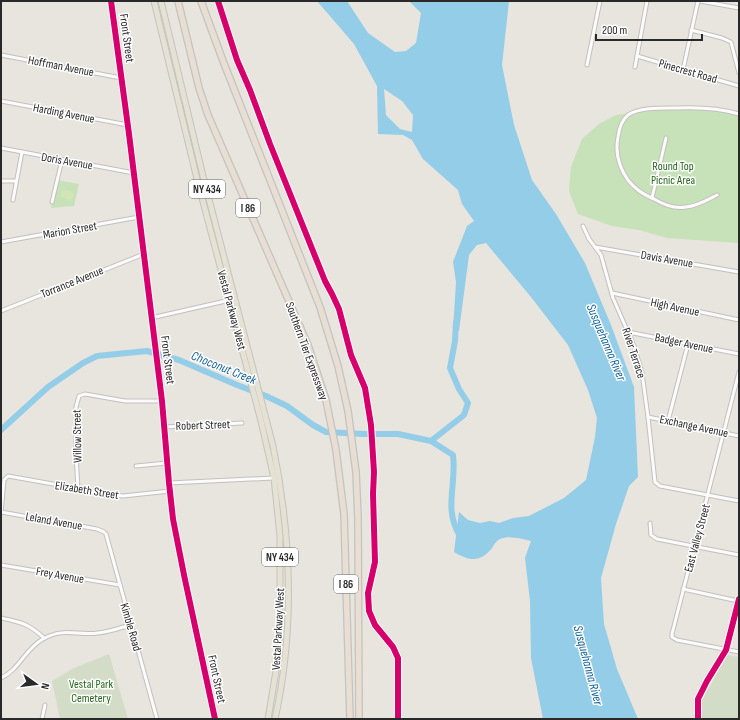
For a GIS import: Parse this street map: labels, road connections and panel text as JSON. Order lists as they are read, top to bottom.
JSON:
{
  "streets": {
    "highway": ["I 86", "Southern Tier Expressway"],
    "main road": ["NY 434", "Vestal Parkway West"],
    "street": [
      "Front Street",
      "Hoffman Avenue",
      "Pinecrest Road",
      "Harding Avenue",
      "Doris Avenue",
      "Marion Street",
      "Davis Avenue",
      "Torrance Avenue",
      "High Avenue",
      "Badger Avenue",
      "River Terrace",
      "Robert Street",
      "Exchange Avenue",
      "Willow Street",
      "Elizabeth Street",
      "Leland Avenue",
      "East Valley Street",
      "Frey Avenue",
      "Kimble Road"
    ]
  },
  "crossings": [
    ["Front Street", "Hoffman Avenue"],
    ["Front Street", "Harding Avenue"],
    ["Front Street", "Doris Avenue"],
    ["Front Street", "Marion Street"],
    ["Front Street", "Torrance Avenue"],
    ["Front Street", "Robert Street"],
    ["Front Street", "Willow Street"],
    ["Front Street", "Elizabeth Street"],
    ["Davis Avenue", "River Terrace"],
    ["High Avenue", "River Terrace"],
    ["Badger Avenue", "River Terrace"],
    ["River Terrace", "Exchange Avenue"],
    ["River Terrace", "East Valley Street"],
    ["Exchange Avenue", "East Valley Street"],
    ["Willow Street", "Elizabeth Street"],
    ["Elizabeth Street", "Leland Avenue"],
    ["Leland Avenue", "Kimble Road"],
    ["Frey Avenue", "Kimble Road"]
  ],
  "water": ["Susquehanna River", "Choconut Creek"],
  "parks": ["Round Top Picnic Area", "Vestal Park Cemetery"],
  "scale_bar": "200 m",
  "north": "right"
}
